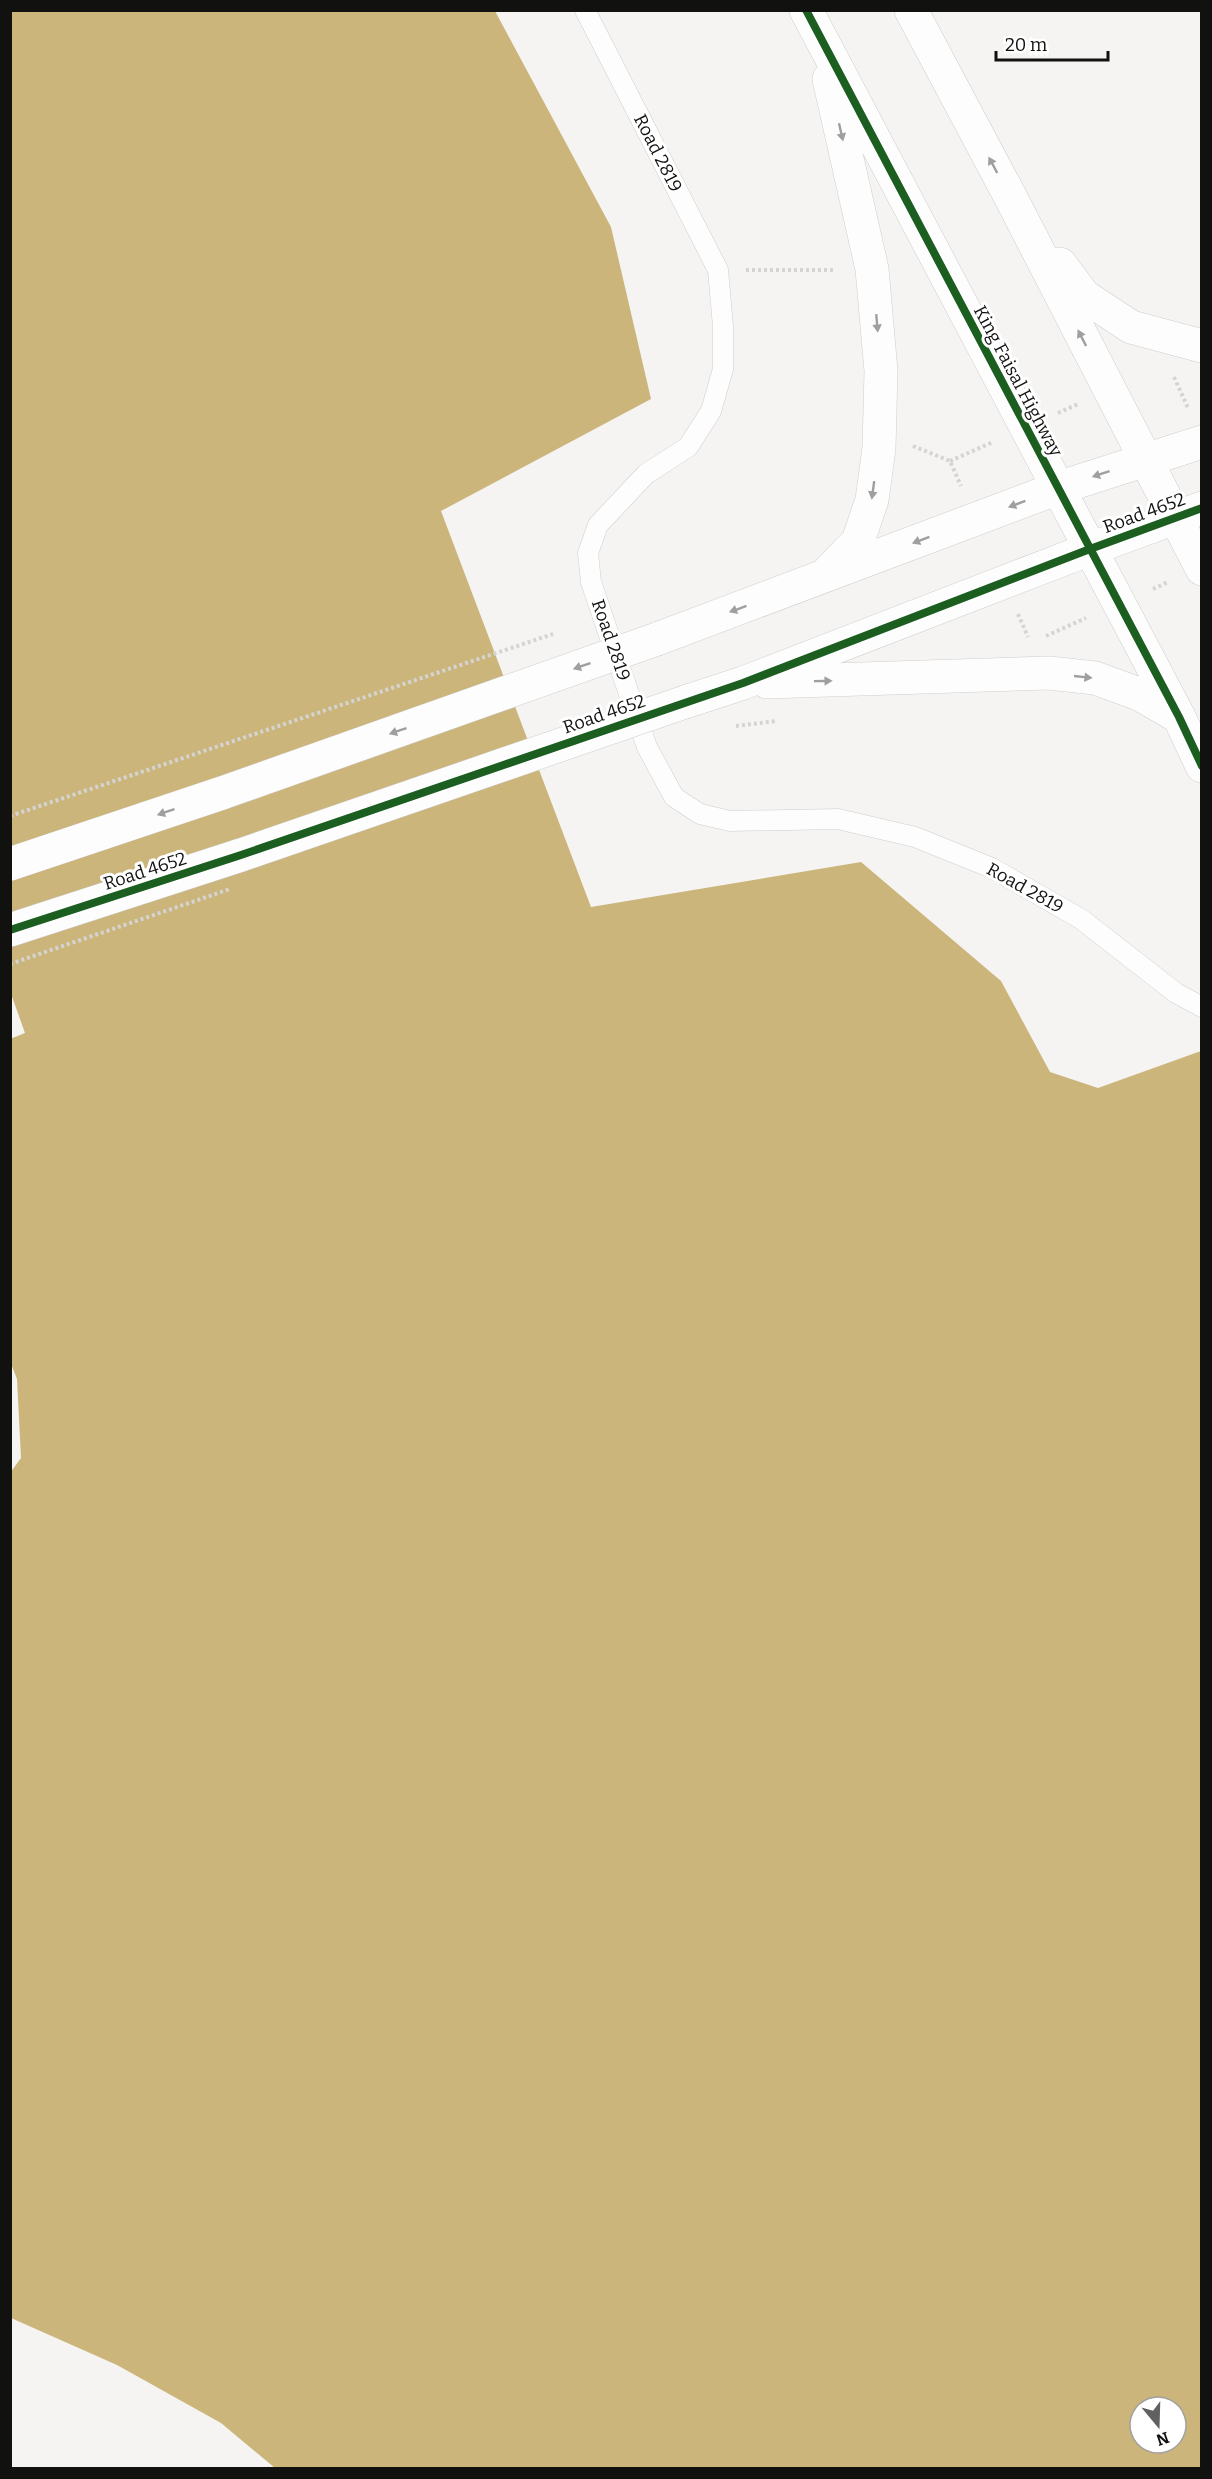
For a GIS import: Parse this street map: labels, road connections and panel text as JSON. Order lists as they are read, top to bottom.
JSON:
{
  "streets": {
    "street": ["King Faisal Highway", "Road 4652"],
    "lane": ["Road 2819"]
  },
  "crossings": [
    ["King Faisal Highway", "Road 4652"]
  ],
  "scale_bar": "20 m",
  "north": "bottom"
}
